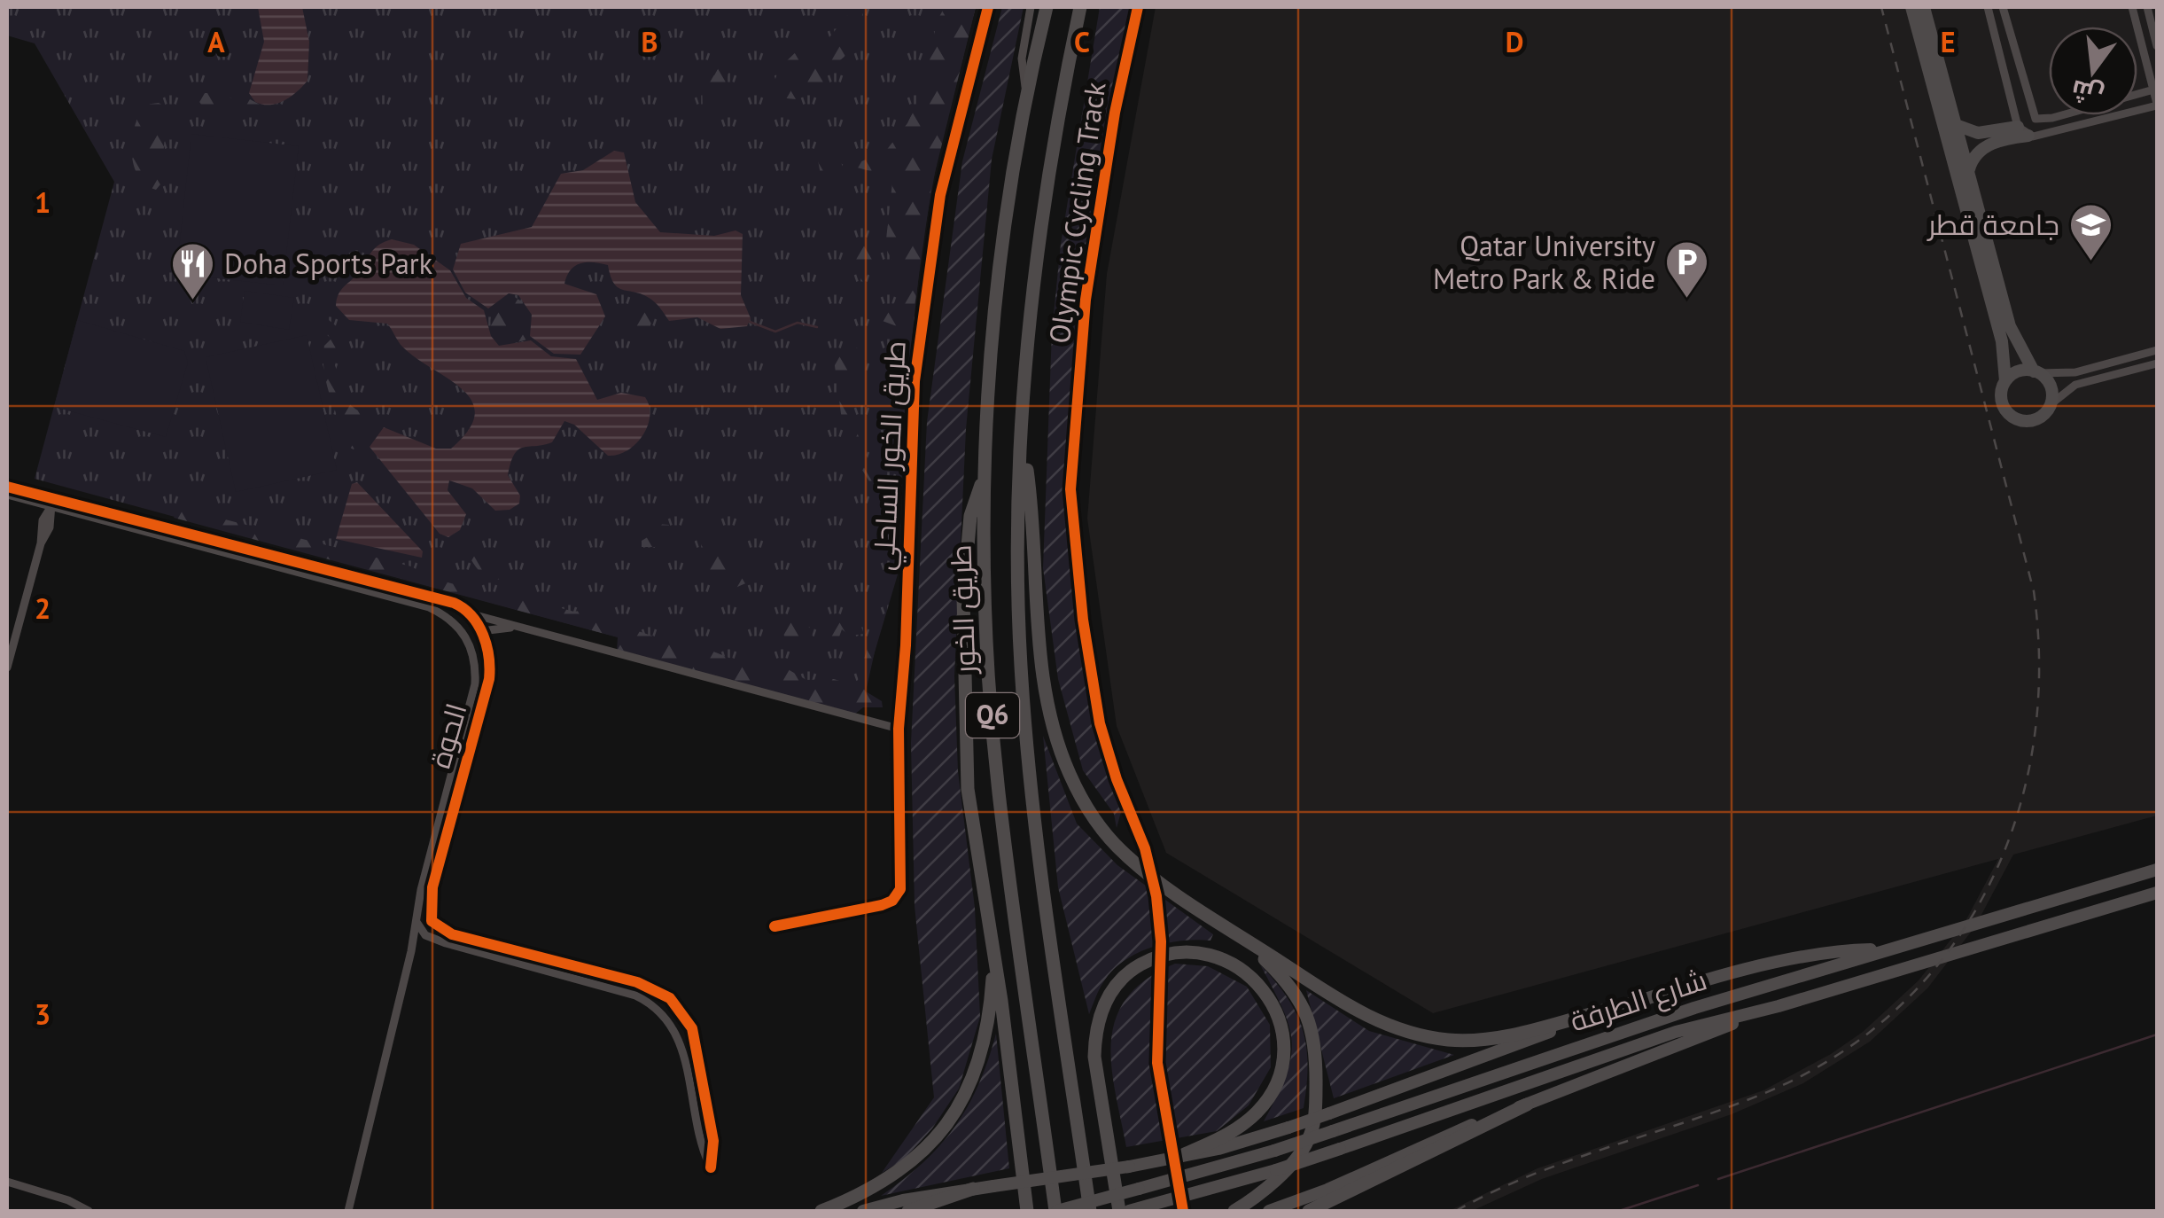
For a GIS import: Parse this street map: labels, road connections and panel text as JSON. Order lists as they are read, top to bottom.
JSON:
{
  "streets": {
    "highway": ["طريق الخور", "Q6"],
    "main road": ["شارع الطرفة"],
    "street": ["طريق الخور الساحلي", "الحوة"],
    "cycle path": ["Olympic Cycling Track"]
  },
  "crossings": [
    ["طريق الخور", "شارع الطرفة"]
  ],
  "places": {
    "school or university": ["جامعة قطر"],
    "parking": ["Qatar University Metro Park & Ride"],
    "restaurant": ["Doha Sports Park"]
  },
  "north": "bottom",
  "grid": {
    "columns": [
      "A",
      "B",
      "C",
      "D",
      "E"
    ],
    "rows": ["1", "2", "3"]
  }
}
